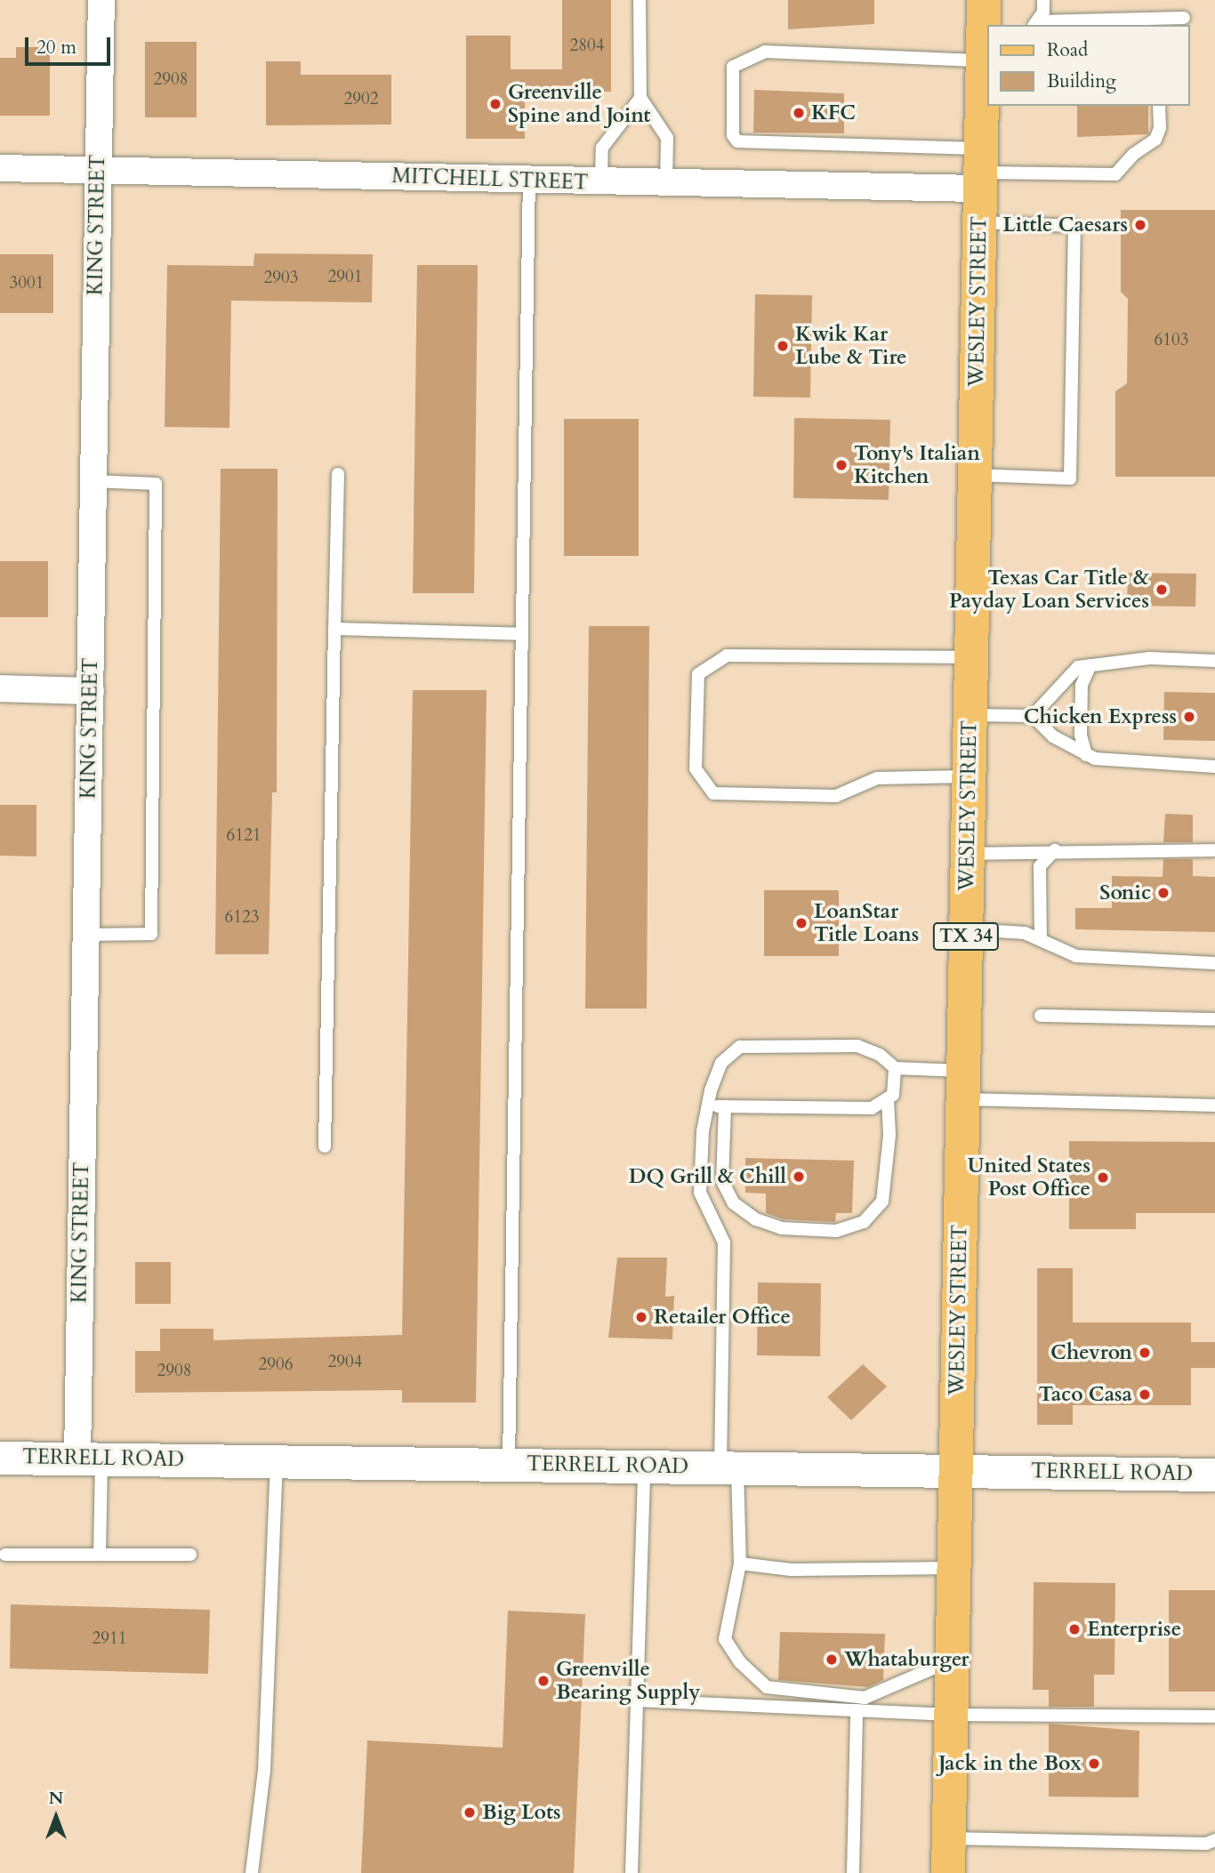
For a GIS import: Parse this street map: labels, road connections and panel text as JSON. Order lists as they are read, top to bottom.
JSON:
{
  "streets": {
    "main road": ["WESLEY STREET", "TX 34"],
    "street": ["MITCHELL STREET", "KING STREET", "TERRELL ROAD"]
  },
  "crossings": [
    ["MITCHELL STREET", "KING STREET"],
    ["MITCHELL STREET", "WESLEY STREET"],
    ["KING STREET", "TERRELL ROAD"],
    ["WESLEY STREET", "TERRELL ROAD"]
  ],
  "places": [
    "Greenville Spine and Joint",
    "KFC",
    "Little Caesars",
    "Kwik Kar Lube & Tire",
    "Tony's Italian Kitchen",
    "Texas Car Title & Payday Loan Services",
    "Chicken Express",
    "Sonic",
    "LoanStar Title Loans",
    "DQ Grill & Chill",
    "United States Post Office",
    "Retailer Office",
    "Chevron",
    "Taco Casa",
    "Enterprise",
    "Whataburger",
    "Greenville Bearing Supply",
    "Jack in the Box",
    "Big Lots"
  ],
  "house_numbers": [
    "2804",
    "2908",
    "2902",
    "2901",
    "2903",
    "3001",
    "6103",
    "6121",
    "6123",
    "2904",
    "2906",
    "2908",
    "2911"
  ],
  "legend": ["Road", "Building"],
  "scale_bar": "20 m",
  "north": "top"
}
